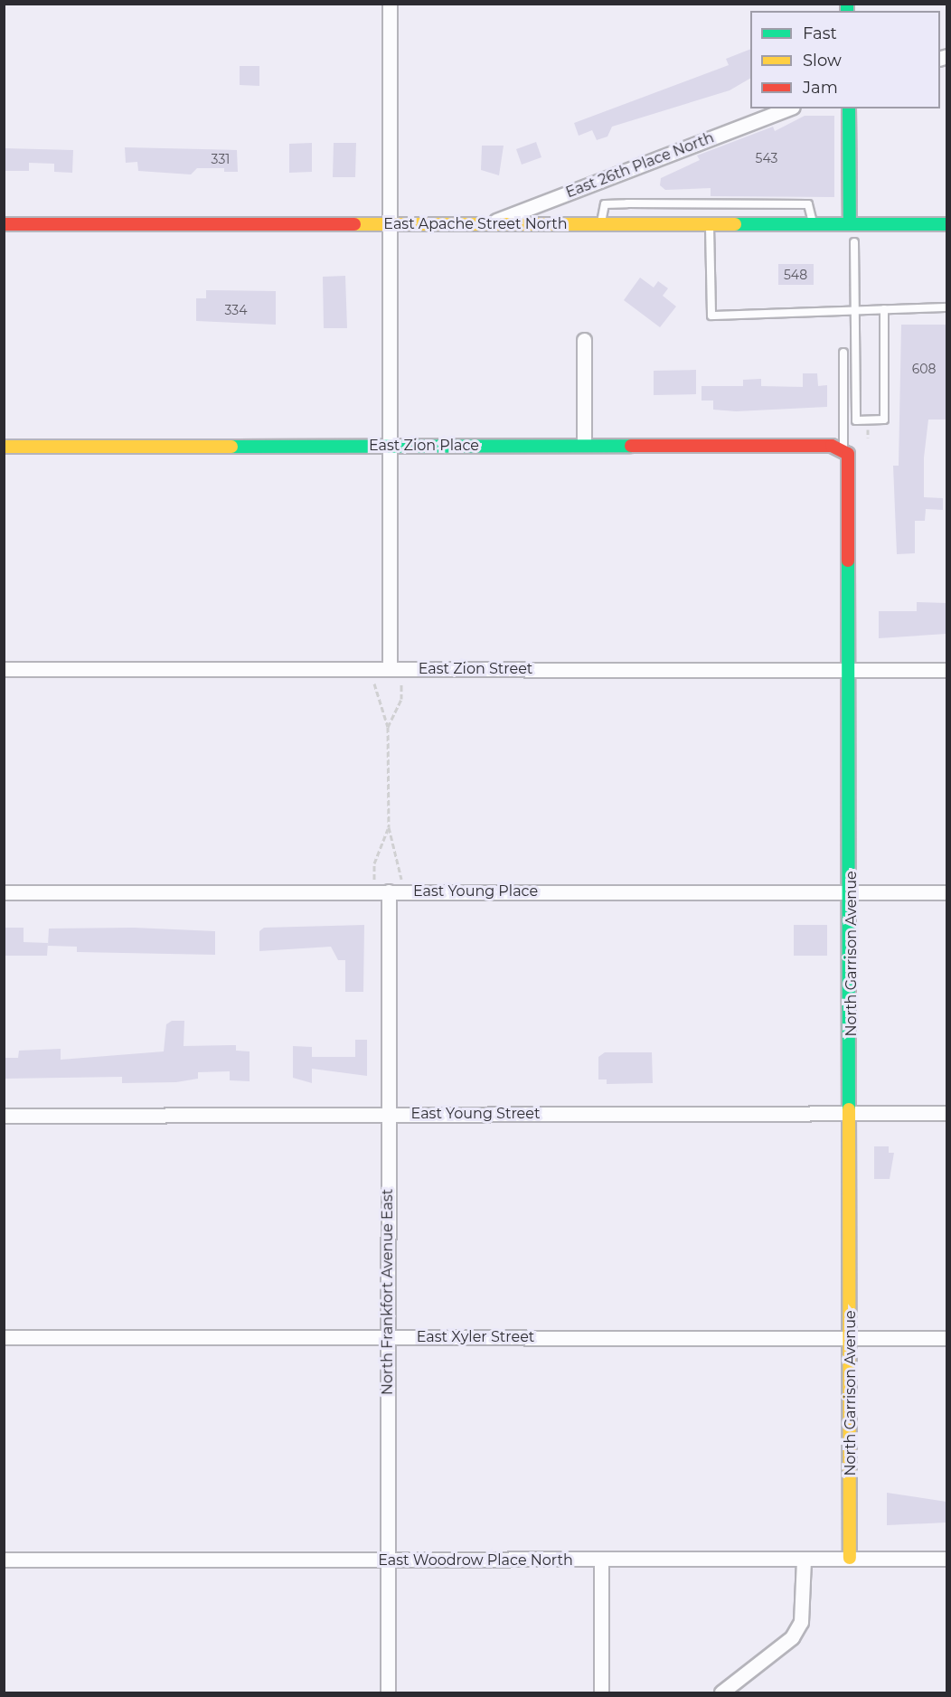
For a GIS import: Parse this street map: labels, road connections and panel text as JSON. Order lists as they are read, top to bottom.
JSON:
{
  "streets": {
    "street": [
      "East 26th Place North",
      "East Apache Street North",
      "East Zion Place",
      "East Zion Street",
      "East Young Place",
      "North Garrison Avenue",
      "East Young Street",
      "North Frankfort Avenue East",
      "East Xyler Street",
      "East Woodrow Place North"
    ]
  },
  "crossings": [
    ["East 26th Place North", "East Apache Street North"],
    ["East Zion Place", "North Garrison Avenue"],
    ["East Zion Street", "North Garrison Avenue"],
    ["East Young Place", "North Garrison Avenue"],
    ["East Young Place", "North Frankfort Avenue East"],
    ["North Garrison Avenue", "East Young Street"],
    ["North Garrison Avenue", "East Xyler Street"],
    ["North Garrison Avenue", "East Woodrow Place North"],
    ["East Young Street", "North Frankfort Avenue East"],
    ["North Frankfort Avenue East", "East Xyler Street"],
    ["North Frankfort Avenue East", "East Woodrow Place North"]
  ],
  "house_numbers": [
    "543",
    "331",
    "548",
    "334",
    "608"
  ],
  "legend": ["Fast", "Slow", "Jam"]
}
